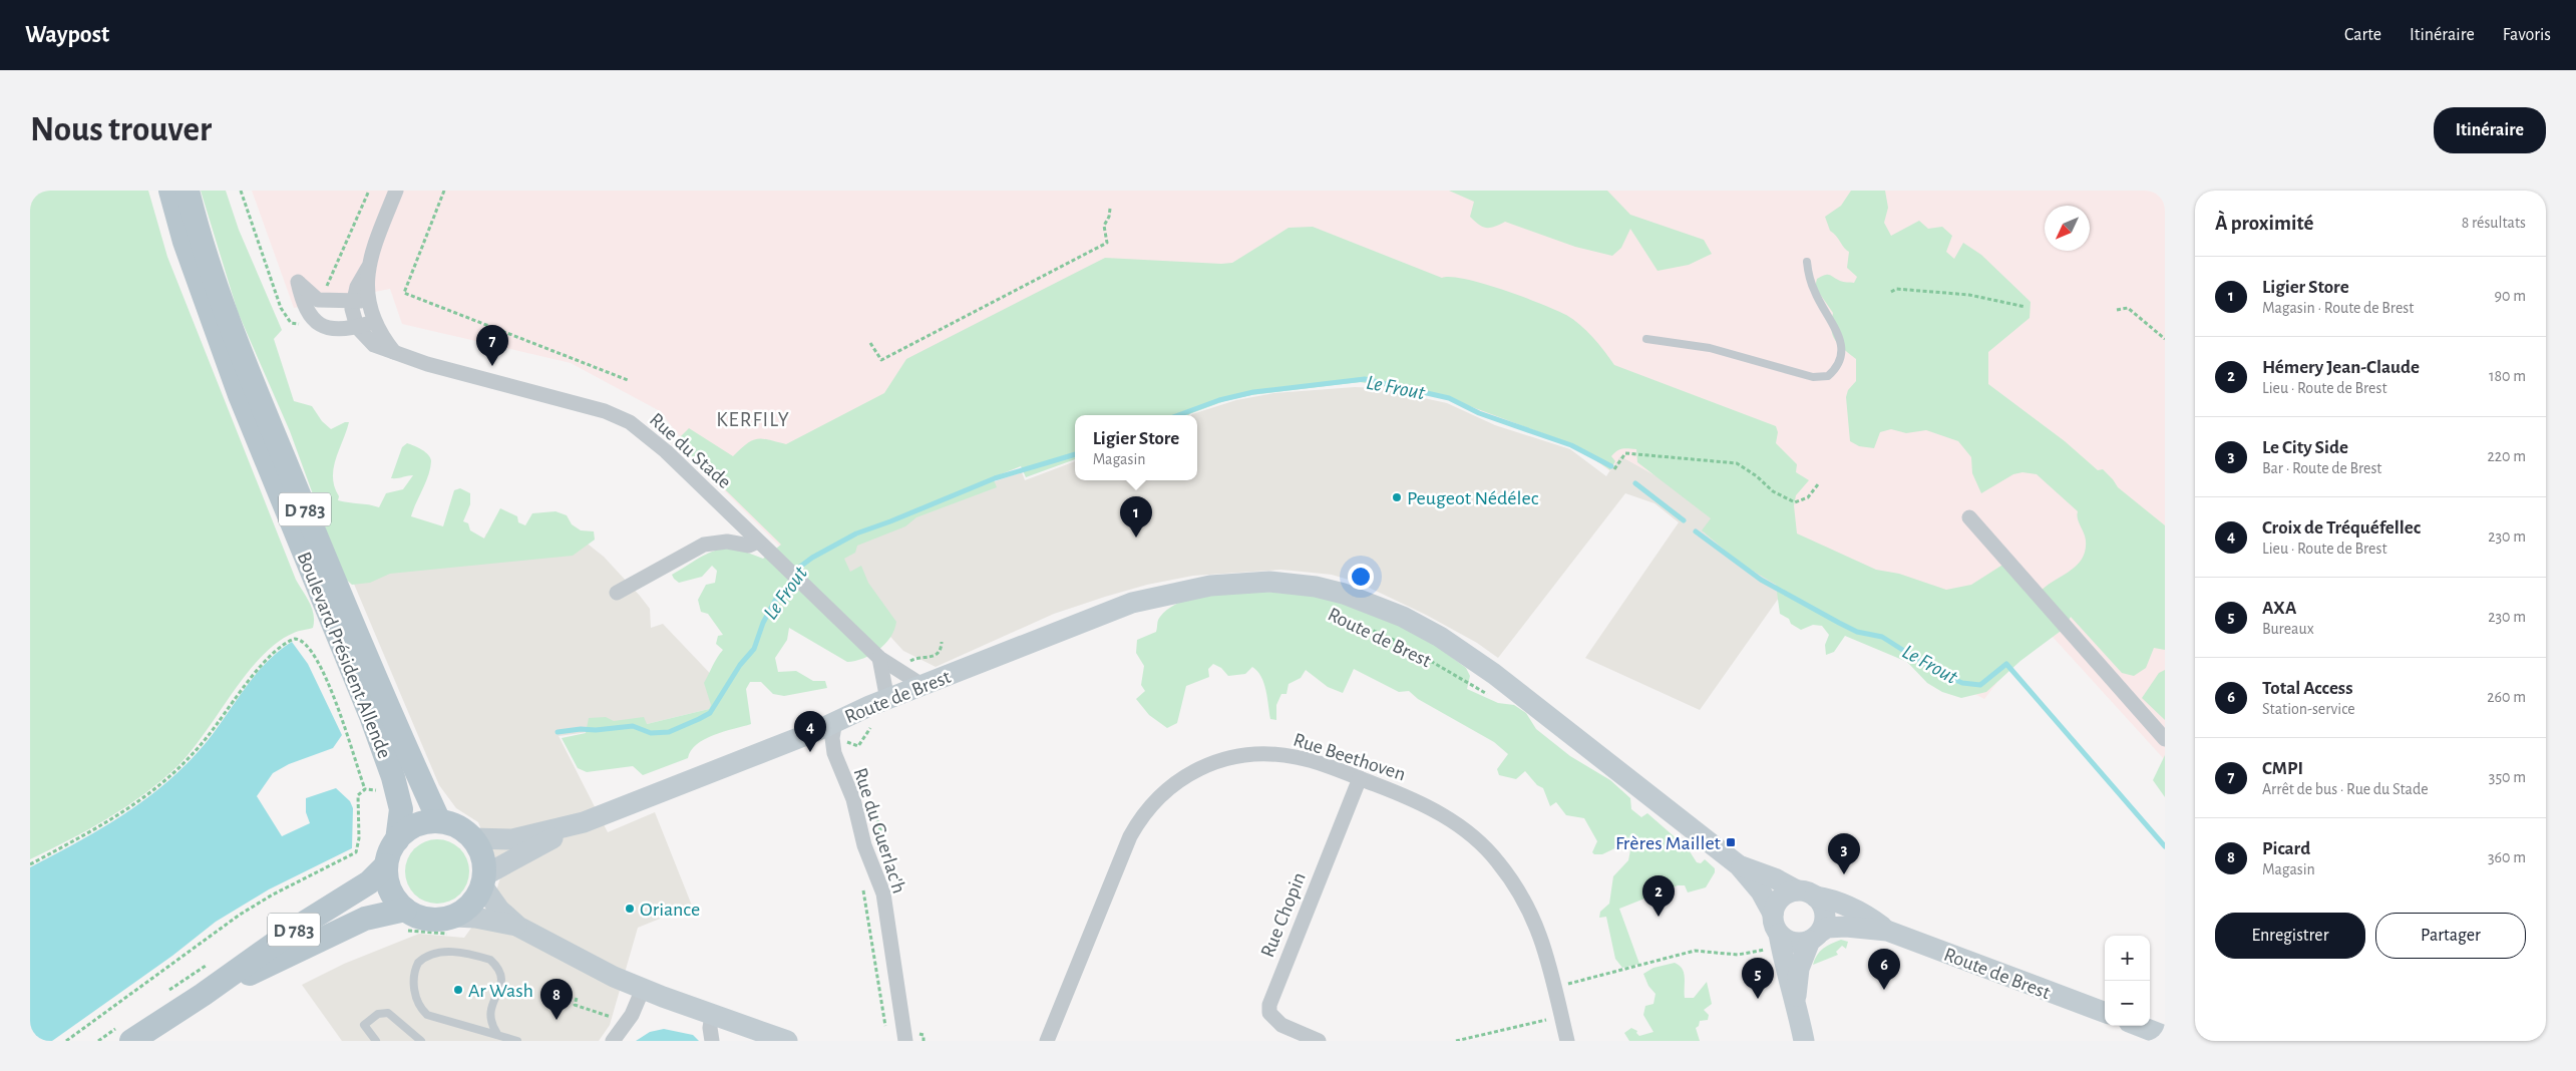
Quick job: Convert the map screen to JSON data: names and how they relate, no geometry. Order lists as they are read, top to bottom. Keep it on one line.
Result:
{"streets":{"main road":["D 783","Route de Brest","Boulevard Président Allende"],"street":["Rue du Stade","Rue Beethoven","Rue du Guerlac'h","Rue Chopin"]},"crossings":[["Rue du Stade","Route de Brest"],["D 783","Route de Brest"],["D 783","Boulevard Président Allende"],["Route de Brest","Boulevard Président Allende"],["Route de Brest","Rue du Guerlac'h"],["Rue Beethoven","Rue Chopin"]],"districts":["KERFILY"],"water":["Le Frout"],"places":{"other":["Peugeot Nédélec","Oriance","Ar Wash"],"transit":["Frères Maillet"]},"north":"bottom left","page":{"header":"Waypost","nav":["Carte","Itinéraire","Favoris"],"buttons":["Itinéraire",["Enregistrer","Partager"]],"title":"Nous trouver","heading":["À proximité","8 résultats"],"list":[{"mark":"1","name":"Ligier Store","note":"Magasin · Route de Brest","value":"90 m"},{"mark":"2","name":"Hémery Jean-Claude","note":"Lieu · Route de Brest","value":"180 m"},{"mark":"3","name":"Le City Side","note":"Bar · Route de Brest","value":"220 m"},{"mark":"4","name":"Croix de Tréquéfellec","note":"Lieu · Route de Brest","value":"230 m"},{"mark":"5","name":"AXA","note":"Bureaux","value":"230 m"},{"mark":"6","name":"Total Access","note":"Station-service","value":"260 m"},{"mark":"7","name":"CMPI","note":"Arrêt de bus · Rue du Stade","value":"350 m"},{"mark":"8","name":"Picard","note":"Magasin","value":"360 m"}],"pins":["7","1","4","3","2","6","5","8"],"popup":["Ligier Store","Magasin"],"map_buttons":["+","−"]}}
